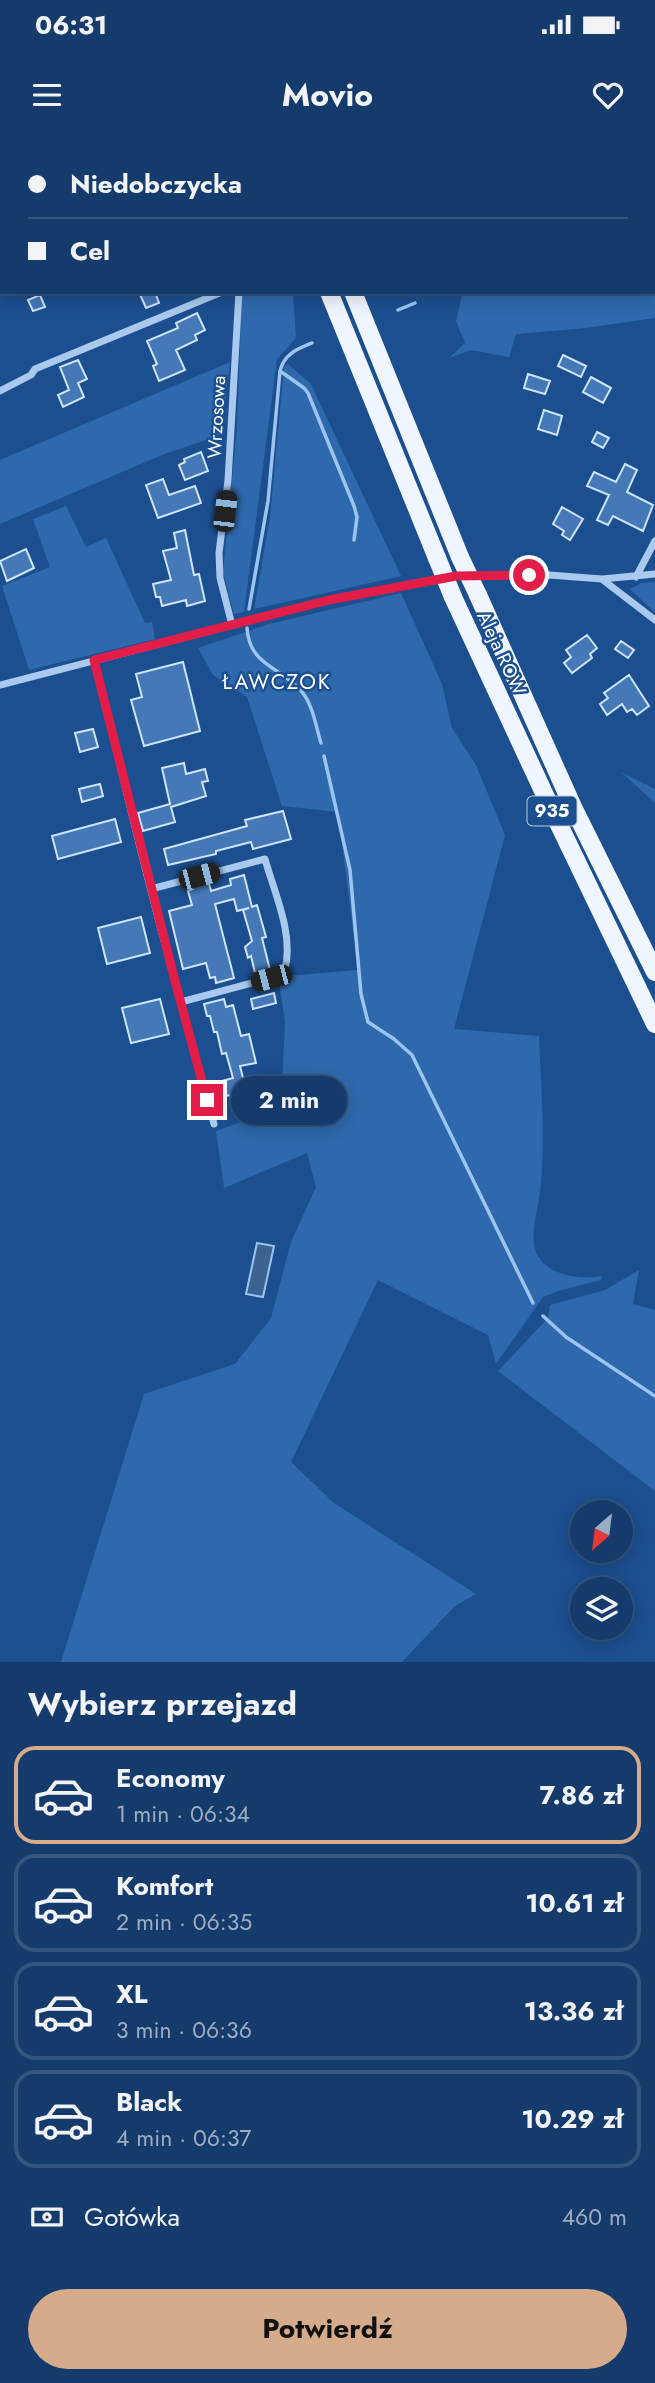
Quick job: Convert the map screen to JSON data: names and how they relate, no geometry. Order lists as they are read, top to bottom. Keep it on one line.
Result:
{"streets":{"main road":["Aleja ROW","935"],"street":["Wrzosowa"]},"districts":["ŁAWCZOK"],"north":"bottom left","page":{"status":"06:31","header":"Movio","banner":["Niedobczycka","Cel"],"bubble":"2 min","heading":"Wybierz przejazd","list":[{"name":"Economy","note":"1 min · 06:34","value":"7.86 zł"},{"name":"Komfort","note":"2 min · 06:35","value":"10.61 zł"},{"name":"XL","note":"3 min · 06:36","value":"13.36 zł"},{"name":"Black","note":"4 min · 06:37","value":"10.29 zł"}],"pay":["Gotówka","460 m"],"buttons":"Potwierdź"}}
